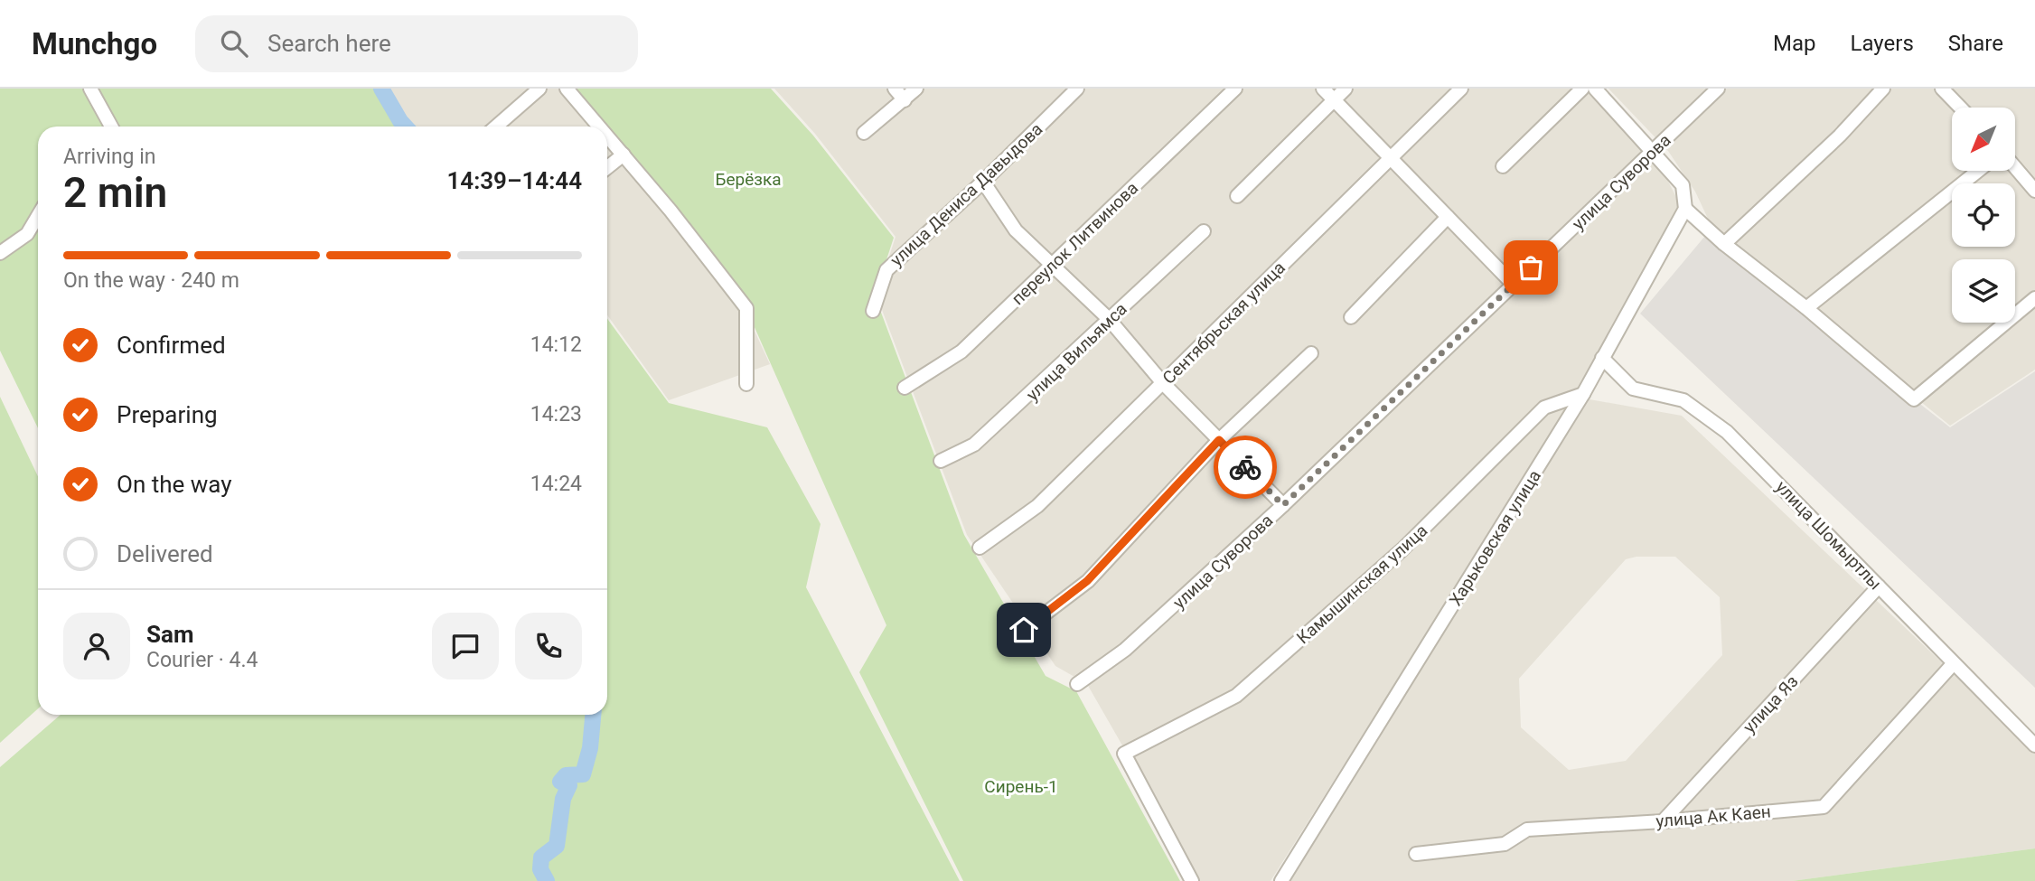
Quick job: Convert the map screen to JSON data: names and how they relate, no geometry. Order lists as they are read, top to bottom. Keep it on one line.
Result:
{"streets":{"street":["улица Суворова","улица Дениса Давыдова","переулок Литвинова","Сентябрьская улица","улица Вильямса","улица Шомыртлы","Харьковская улица","Камышинская улица","улица Яз","улица Ак Каен"]},"crossings":[["улица Шомыртлы","Харьковская улица"],["улица Шомыртлы","улица Яз"],["улица Шомыртлы","улица Ак Каен"],["Харьковская улица","Камышинская улица"],["улица Яз","улица Ак Каен"]],"parks":["Берёзка","Сирень-1"],"north":"bottom left","page":{"header":"Munchgo","search":"Search here","nav":["Map","Layers","Share"],"heading":["2 min","Arriving in","14:39–14:44"],"panel":["Sam","Courier · 4.4"],"bar":"On the way · 240 m","list":[["Confirmed","14:12"],["Preparing","14:23"],["On the way","14:24"],"Delivered"]}}
